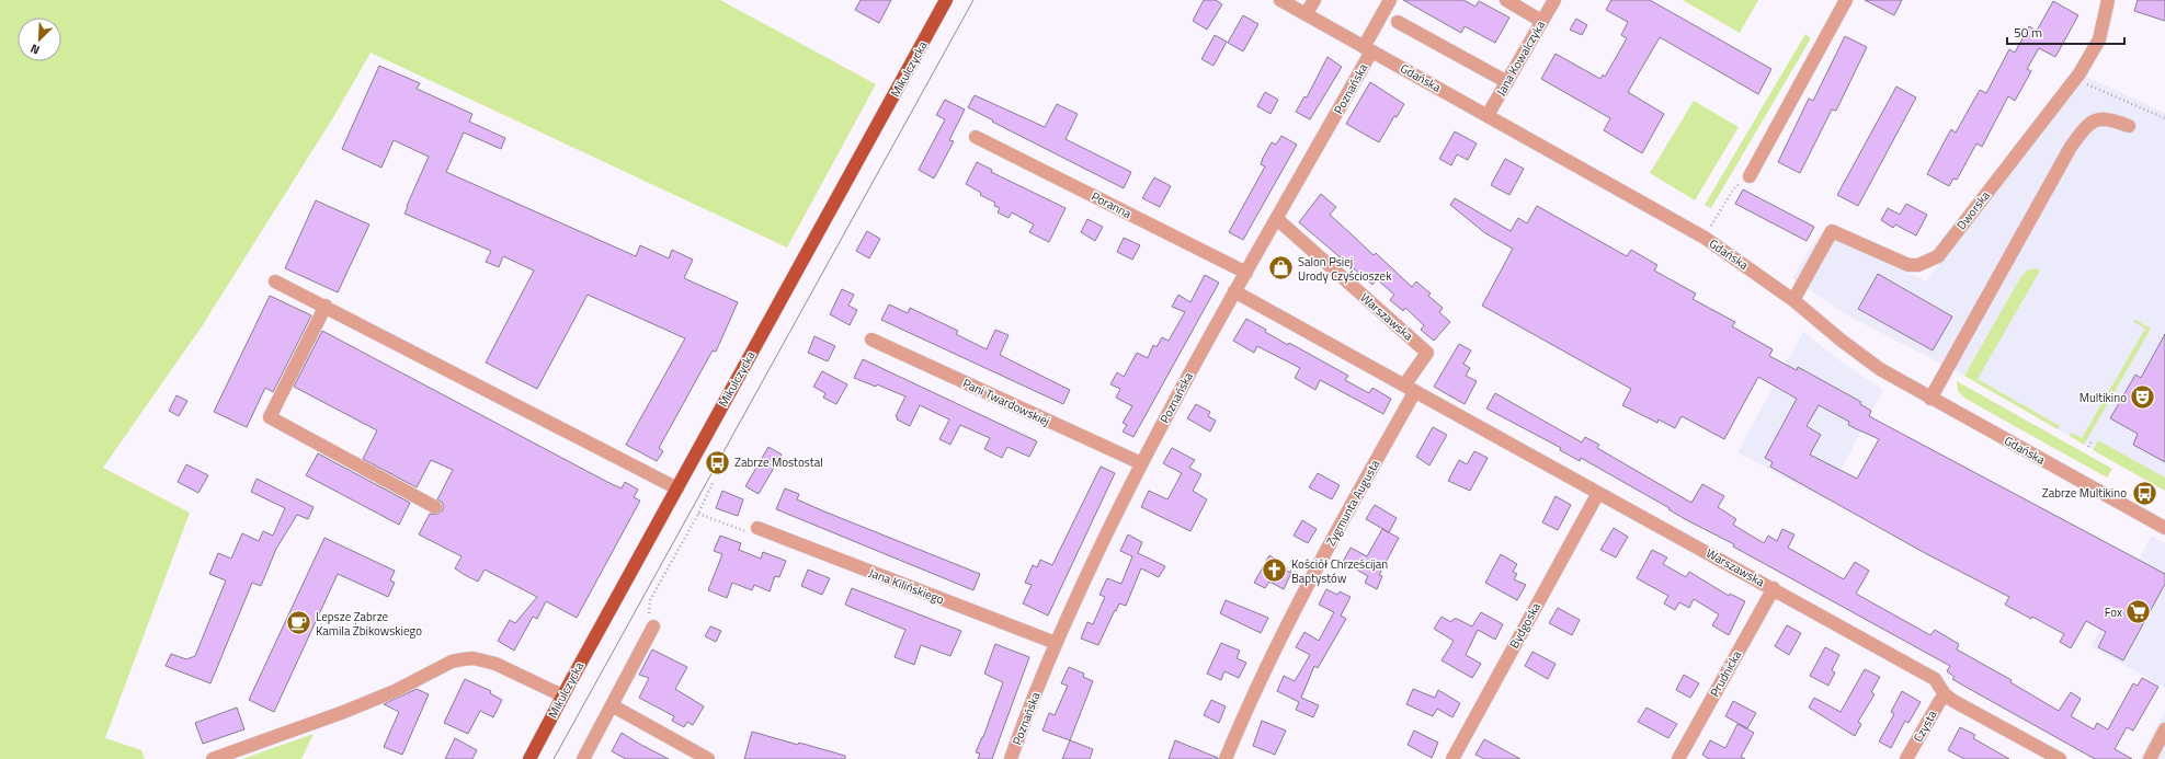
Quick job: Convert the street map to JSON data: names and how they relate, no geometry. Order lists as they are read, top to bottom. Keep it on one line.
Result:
{"streets":{"main road":["Mikulczycka"],"street":["Jana Kowalczyka","Gdańska","Poznańska","Poranna","Dworska","Warszawska","Pani Twardowskiej","Zygmunta Augusta","Jana Kilińskiego","Bydgoska","Prudnicka","Czysta"]},"crossings":[["Jana Kowalczyka","Gdańska"],["Gdańska","Poznańska"],["Gdańska","Dworska"],["Poznańska","Poranna"],["Poznańska","Warszawska"],["Poznańska","Pani Twardowskiej"],["Poznańska","Jana Kilińskiego"],["Warszawska","Zygmunta Augusta"],["Warszawska","Bydgoska"],["Warszawska","Prudnicka"],["Warszawska","Czysta"]],"places":{"shop":["Salon Psiej Urody Czyścioszek"],"theatre":["Multikino"],"bus stop":["Zabrze Mostostal","Zabrze Multikino"],"church":["Kościół Chrześcijan Baptystów"],"supermarket":["Fox"],"cafe":["Lepsze Zabrze Kamila Żbikowskiego"]},"scale_bar":"50 m","north":"bottom left"}
